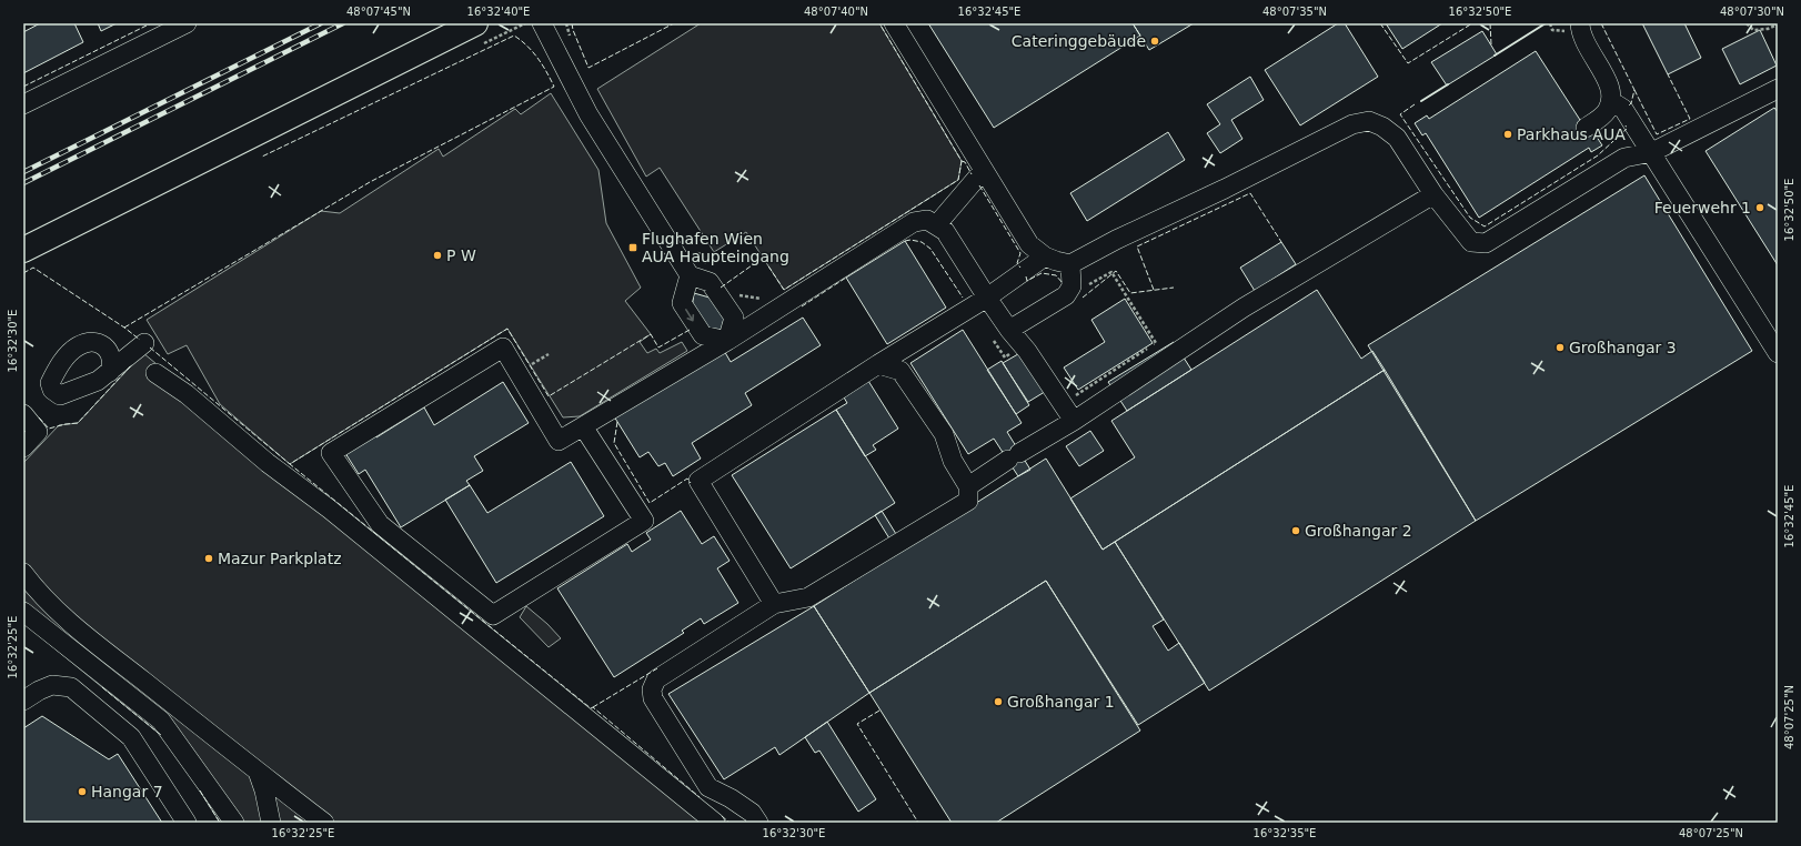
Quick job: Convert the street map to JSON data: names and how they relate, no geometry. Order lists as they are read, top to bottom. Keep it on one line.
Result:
{"places":{"other":["Cateringgebäude","Parkhaus AUA","Feuerwehr 1","P W","Großhangar 3","Großhangar 2","Mazur Parkplatz","Großhangar 1","Hangar 7"],"transit":["Flughafen Wien AUA Haupteingang"]},"coordinates":["48°07'45\"N","16°32'40\"E","48°07'40\"N","16°32'45\"E","48°07'35\"N","16°32'50\"E","48°07'30\"N","16°32'30\"E","16°32'25\"E","48°07'25\"N","16°32'35\"E"]}
